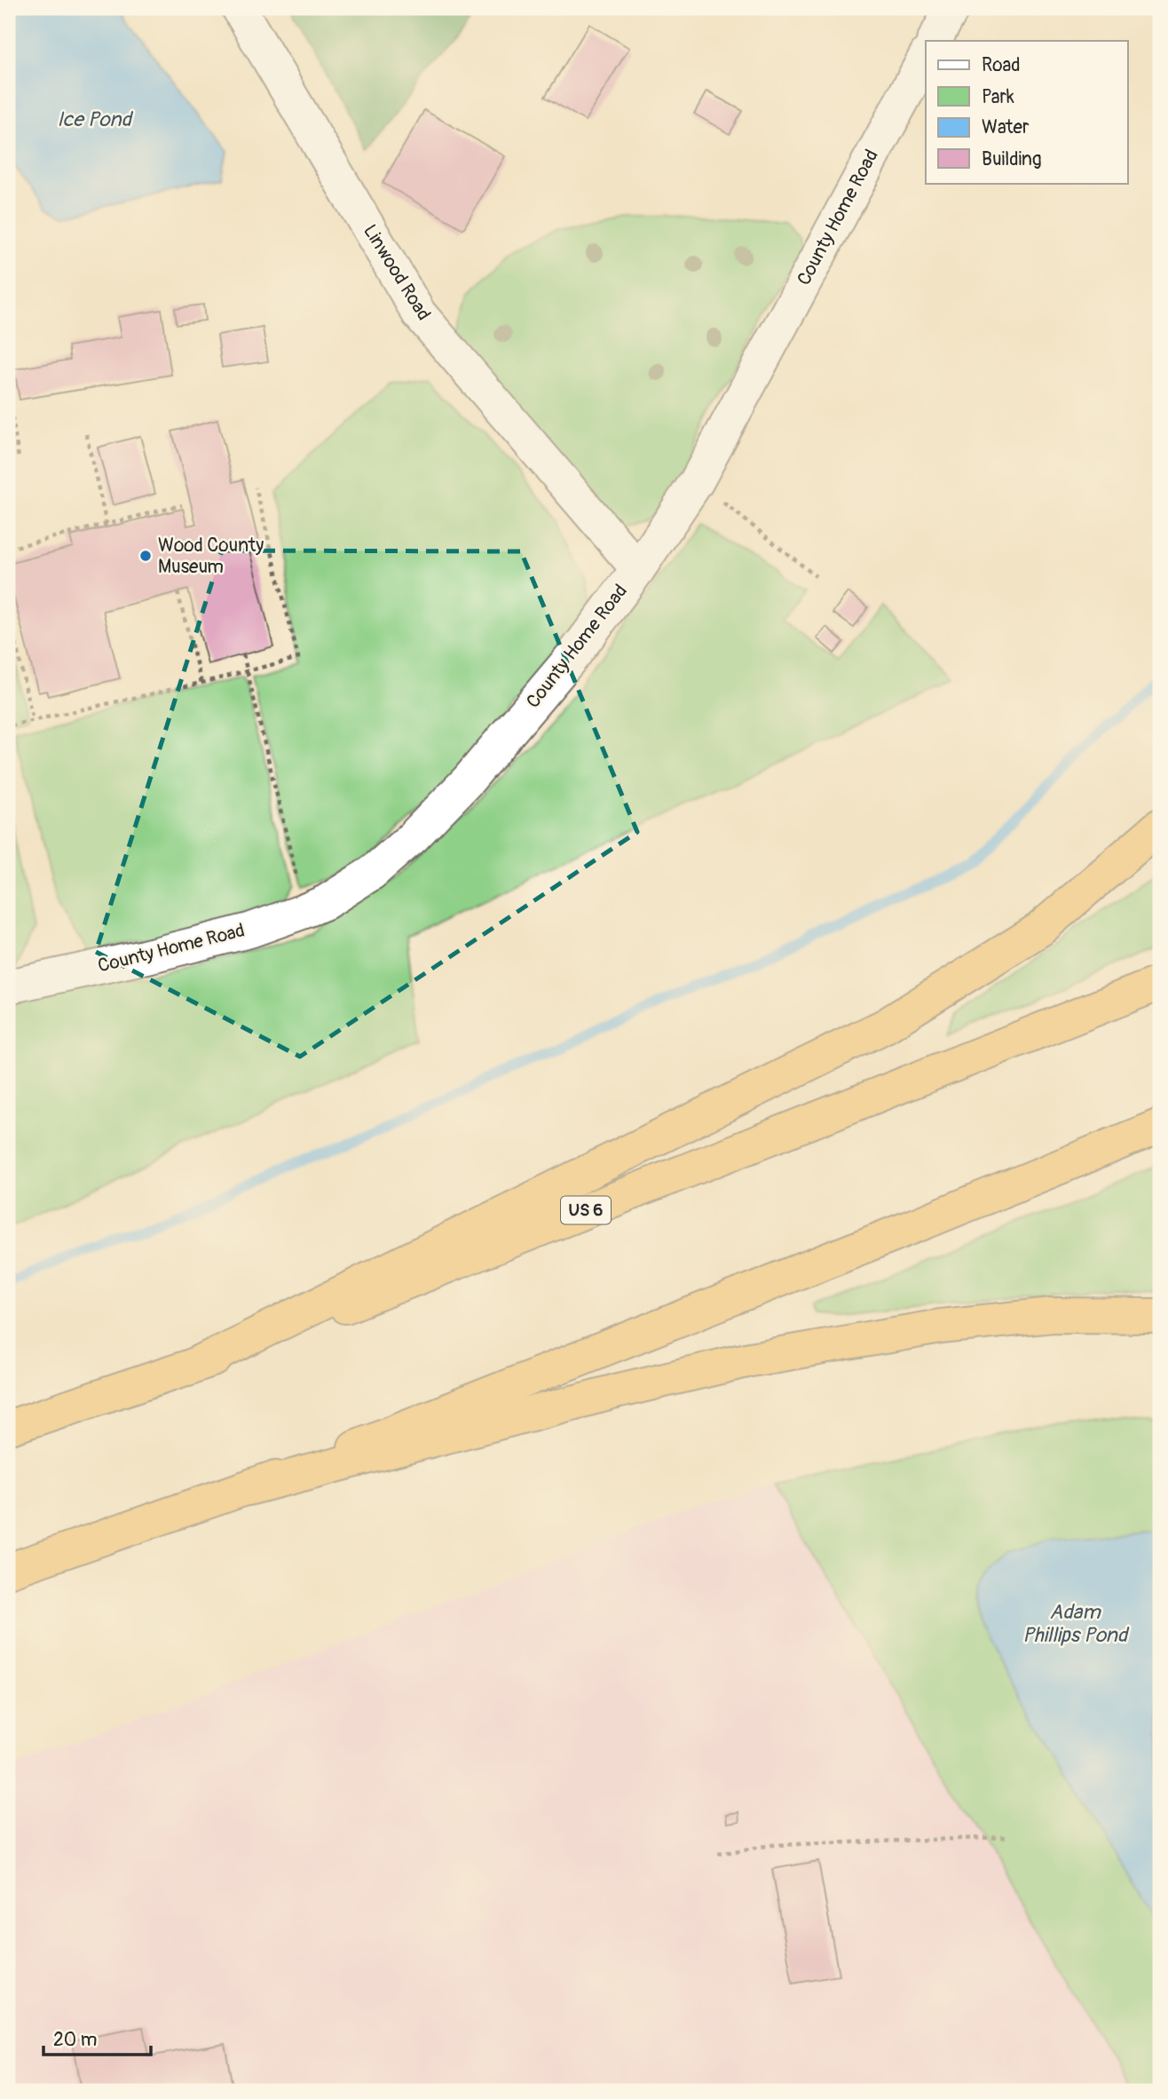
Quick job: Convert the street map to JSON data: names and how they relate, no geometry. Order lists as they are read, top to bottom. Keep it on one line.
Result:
{"streets":{"highway":["US 6"],"street":["County Home Road","Linwood Road"]},"crossings":[["County Home Road","Linwood Road"]],"water":["Ice Pond","Adam Phillips Pond"],"places":["Wood County Museum"],"legend":["Road","Park","Water","Building"],"scale_bar":"20 m"}
